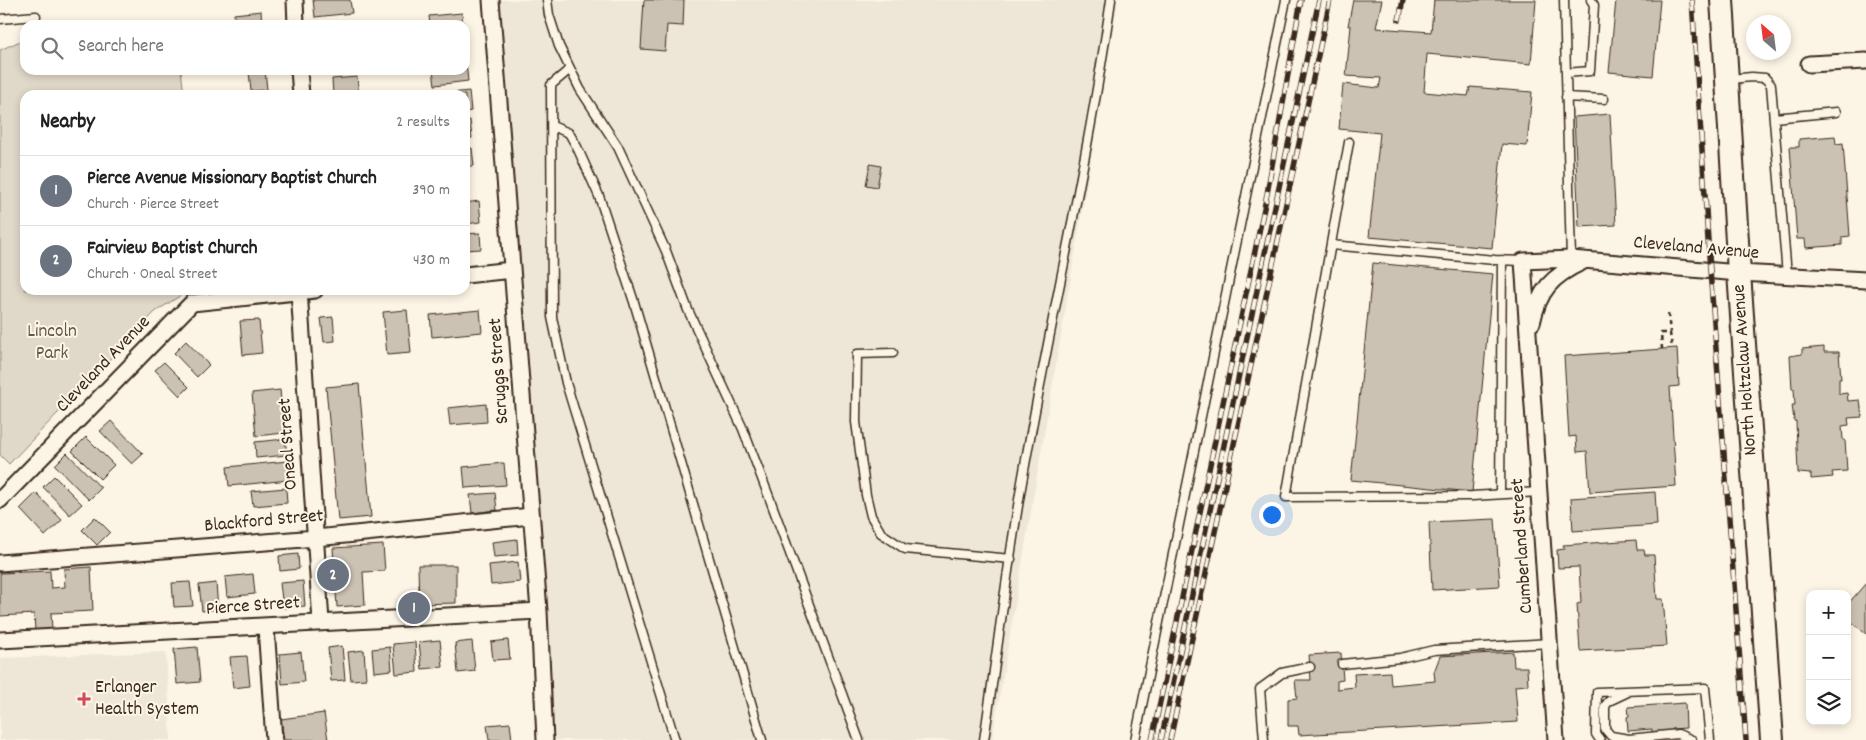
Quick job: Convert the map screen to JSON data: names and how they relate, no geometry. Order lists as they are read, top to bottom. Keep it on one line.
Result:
{"streets":{"main road":["North Holtzclaw Avenue"],"street":["Cleveland Avenue","Scruggs Street","Oneal Street","Blackford Street","Cumberland Street","Pierce Street"]},"crossings":[["Cleveland Avenue","North Holtzclaw Avenue"],["Cleveland Avenue","Cumberland Street"],["Scruggs Street","Blackford Street"],["Scruggs Street","Pierce Street"],["Oneal Street","Blackford Street"],["Oneal Street","Pierce Street"]],"parks":["Lincoln Park"],"places":{"health":["Erlanger Health System"]},"north":"top left","page":{"search":"Search here","heading":["Nearby","2 results"],"list":[{"mark":"1","name":"Pierce Avenue Missionary Baptist Church","note":"Church · Pierce Street","value":"390 m"},{"mark":"2","name":"Fairview Baptist Church","note":"Church · Oneal Street","value":"430 m"}],"pins":["2","1"],"map_buttons":["+","−"]}}
